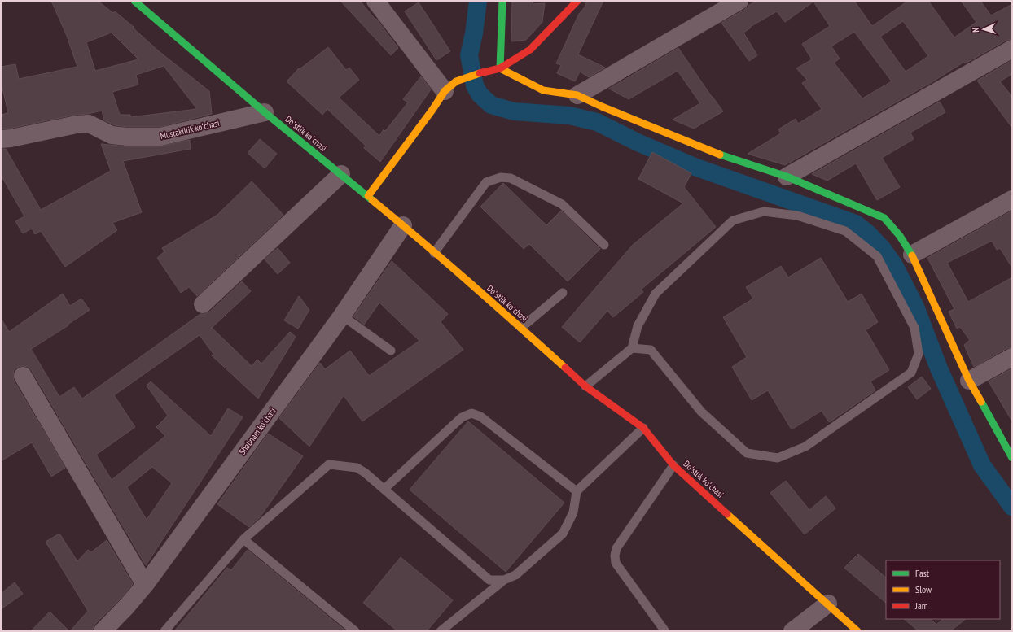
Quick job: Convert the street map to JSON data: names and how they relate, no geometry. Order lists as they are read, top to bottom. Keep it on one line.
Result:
{"streets":{"street":["Mustakillik koʻchasi","Doʻstlik koʻchasi","Shabnam koʻchasi"]},"crossings":[["Mustakillik koʻchasi","Doʻstlik koʻchasi"],["Doʻstlik koʻchasi","Shabnam koʻchasi"]],"legend":["Fast","Slow","Jam"],"north":"left"}
